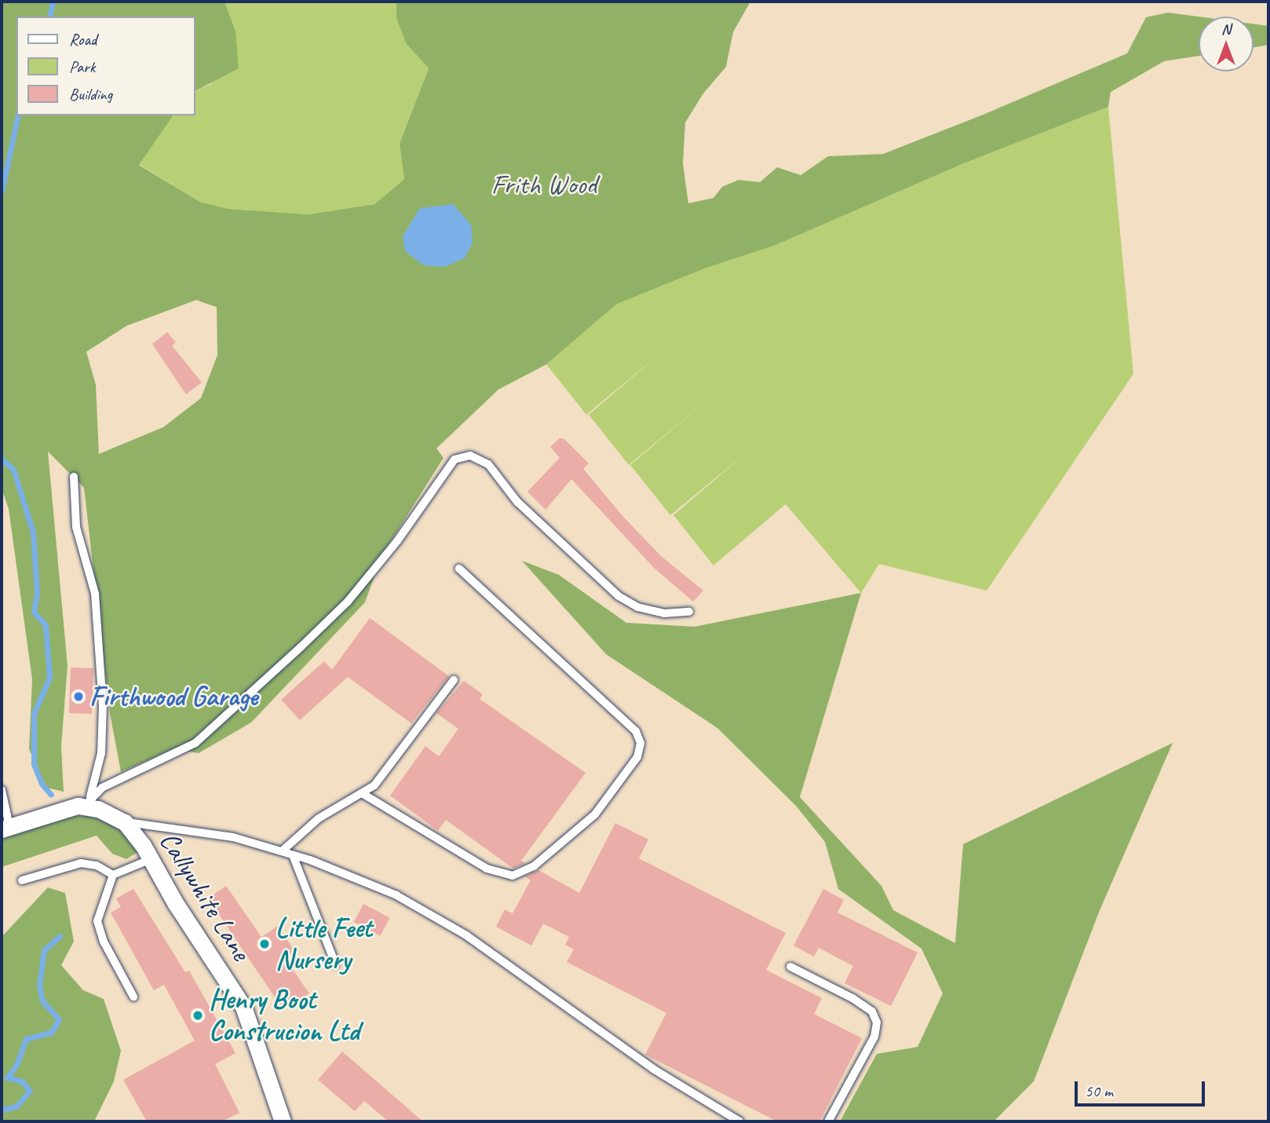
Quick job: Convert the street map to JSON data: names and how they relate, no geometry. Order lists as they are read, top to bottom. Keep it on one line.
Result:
{"streets":{"street":["Callywhite Lane"]},"parks":["Frith Wood"],"places":["Firthwood Garage","Little Feet Nursery","Henry Boot Construcion Ltd"],"legend":["Road","Park","Building"],"scale_bar":"50 m","north":"top"}
